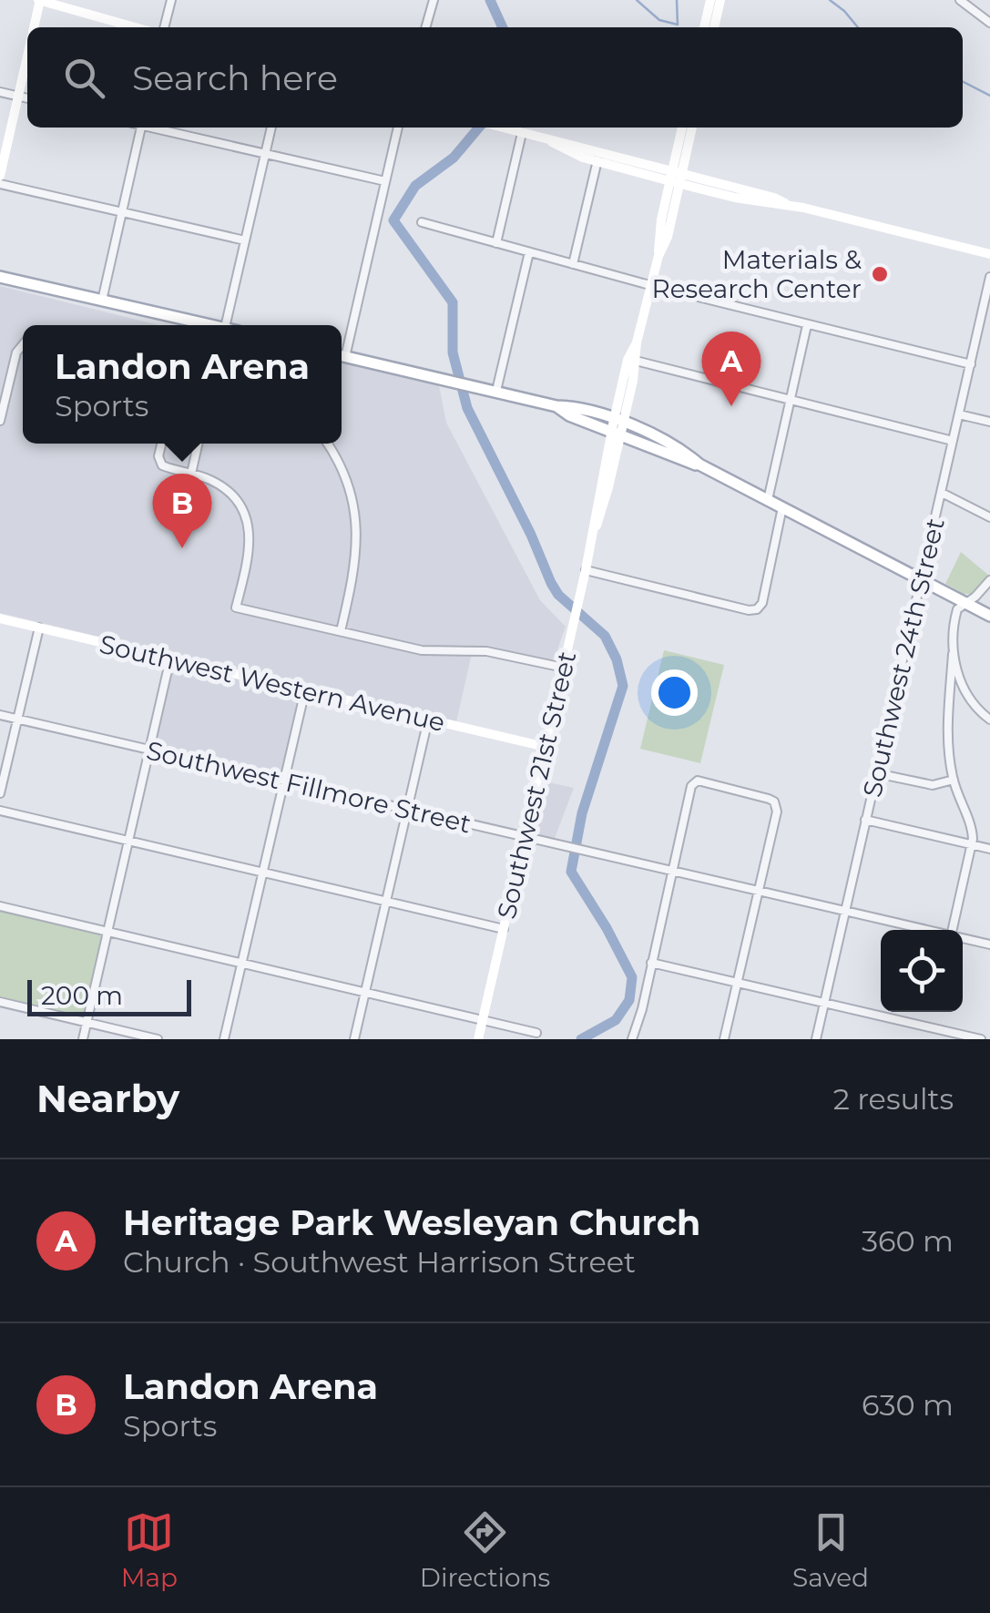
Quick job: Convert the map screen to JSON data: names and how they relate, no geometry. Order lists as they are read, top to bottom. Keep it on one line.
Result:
{"streets":{"main road":["Southwest Western Avenue","Southwest 21st Street"],"street":["Southwest 24th Street","Southwest Fillmore Street"]},"crossings":[["Southwest 24th Street","Southwest Fillmore Street"],["Southwest Western Avenue","Southwest 21st Street"],["Southwest 21st Street","Southwest Fillmore Street"]],"places":["Materials & Research Center"],"scale_bar":"200 m","page":{"search":"Search here","popup":["Landon Arena","Sports"],"pins":["A","B"],"scale":"200 m","heading":["Nearby","2 results"],"list":[{"mark":"A","name":"Heritage Park Wesleyan Church","note":"Church · Southwest Harrison Street","value":"360 m"},{"mark":"B","name":"Landon Arena","note":"Sports","value":"630 m"}],"nav":["Map","Directions","Saved"]}}
